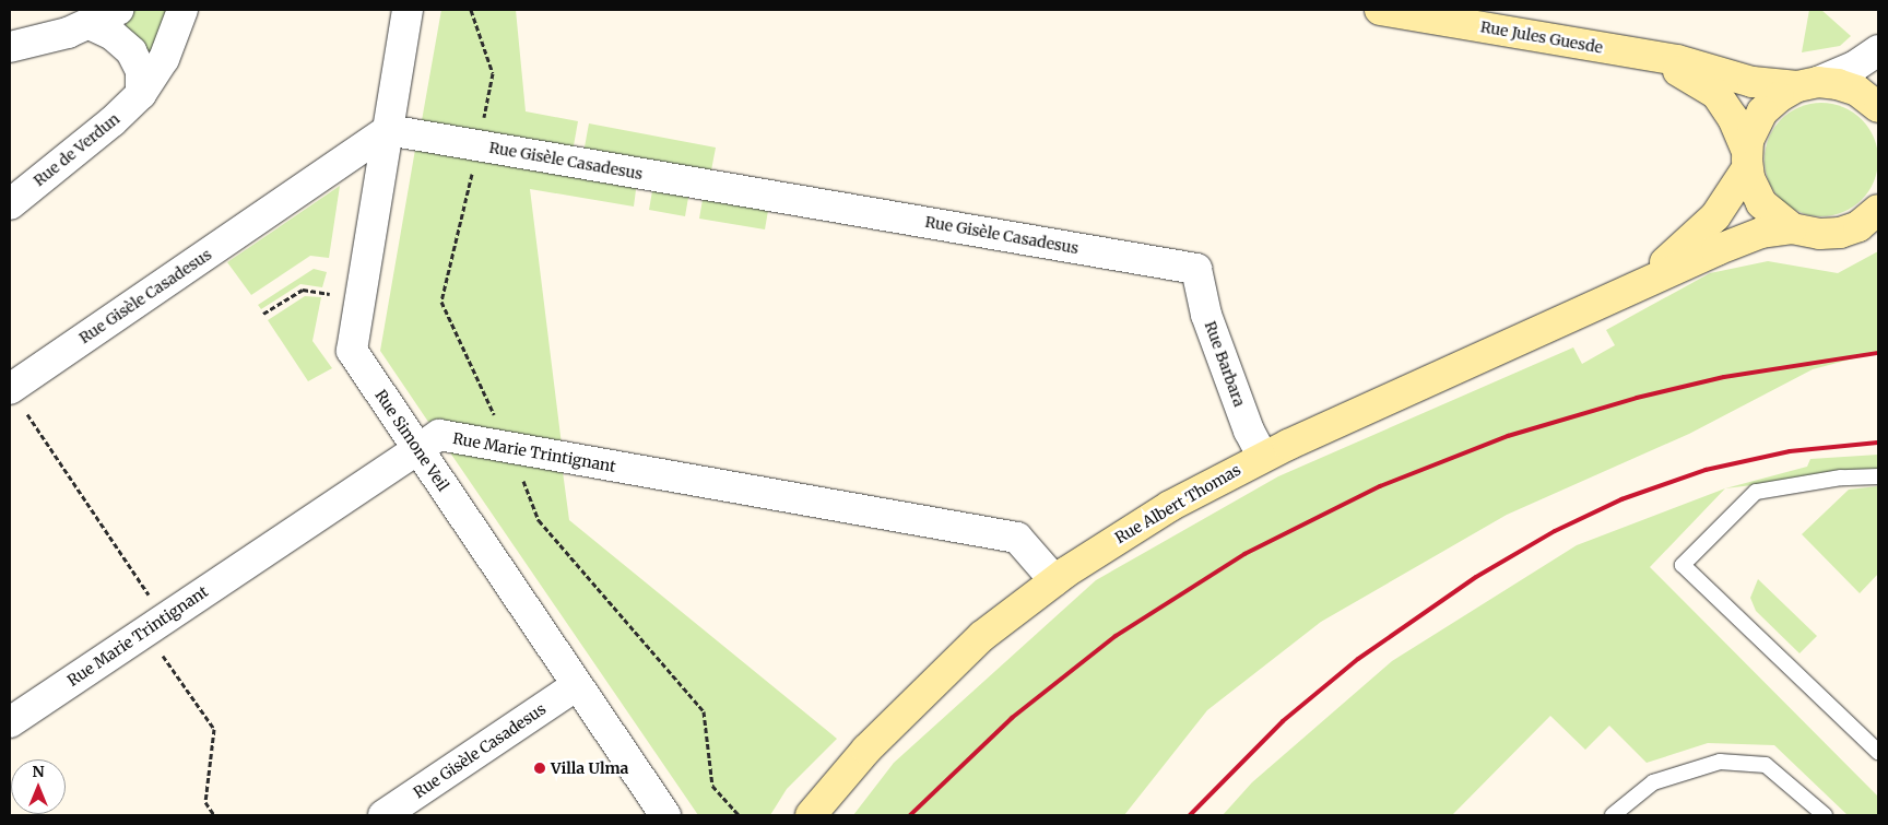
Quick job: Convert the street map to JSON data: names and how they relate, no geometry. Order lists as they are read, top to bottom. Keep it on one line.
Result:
{"streets":{"street":["Rue Jules Guesde","Rue de Verdun","Rue Gisèle Casadesus","Rue Barbara","Rue Simone Veil","Rue Marie Trintignant","Rue Albert Thomas"]},"crossings":[["Rue Jules Guesde","Rue Albert Thomas"],["Rue Gisèle Casadesus","Rue Barbara"],["Rue Gisèle Casadesus","Rue Simone Veil"],["Rue Barbara","Rue Albert Thomas"],["Rue Simone Veil","Rue Marie Trintignant"],["Rue Marie Trintignant","Rue Albert Thomas"]],"places":["Villa Ulma"],"north":"top"}
